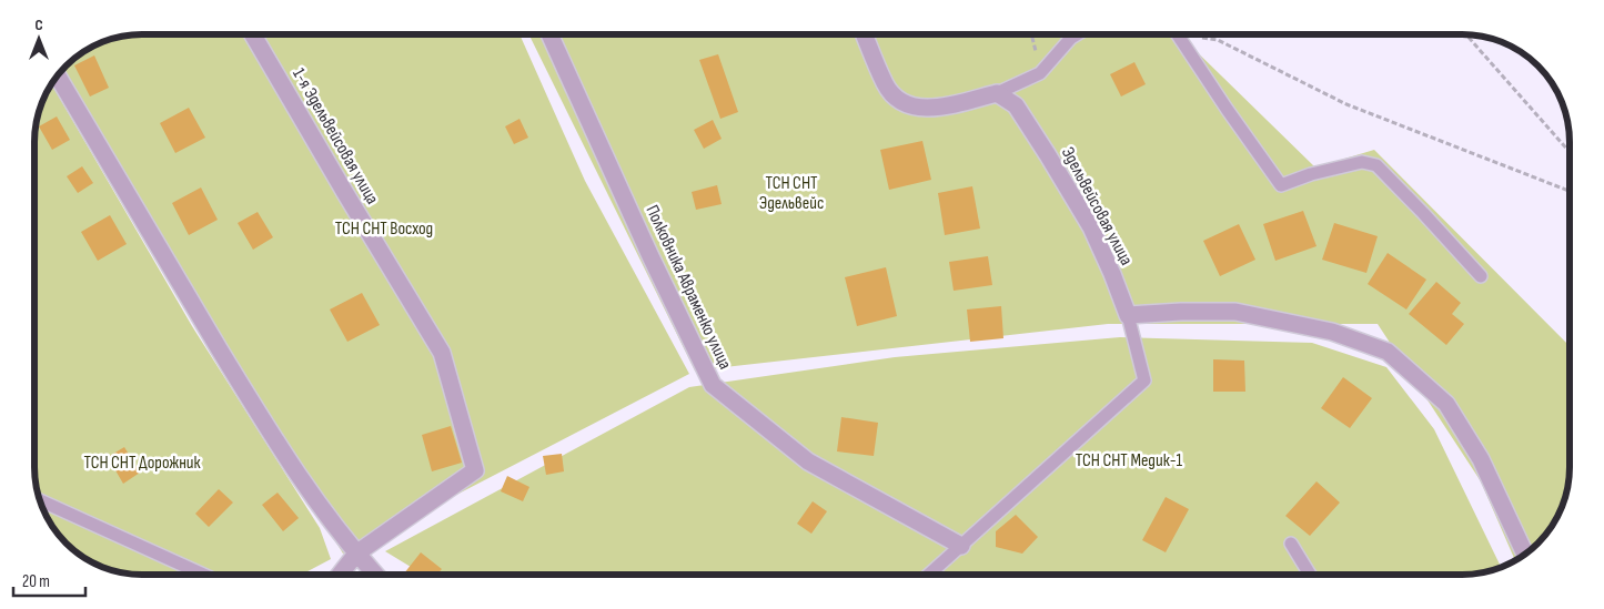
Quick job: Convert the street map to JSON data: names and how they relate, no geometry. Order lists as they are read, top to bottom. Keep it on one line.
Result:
{"streets":{"street":["1-я Эдельвейсовая улица","Эдельвейсовая улица","Полковника Авраменко улица"]},"parks":["ТСН СНТ Эдельвейс","ТСН СНТ Восход","ТСН СНТ Медик-1","ТСН СНТ Дорожник"],"scale_bar":"20 m","north":"top"}
